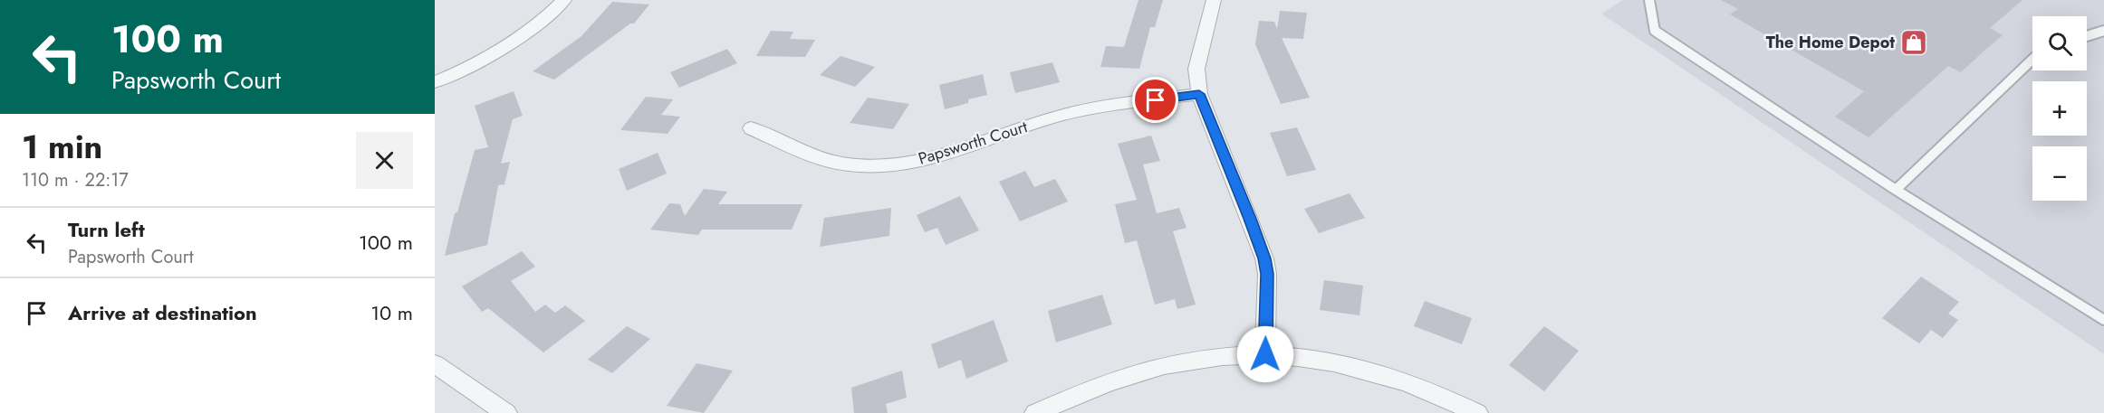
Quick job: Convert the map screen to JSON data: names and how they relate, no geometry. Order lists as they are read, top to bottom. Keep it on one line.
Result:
{"streets":{"street":["Papsworth Court"]},"places":{"shop":["The Home Depot"]},"page":{"turn":["100 m","Papsworth Court"],"map_buttons":["+","−"],"heading":["1 min","110 m · 22:17"],"list":[{"name":"Turn left","note":"Papsworth Court","value":"100 m"},{"name":"Arrive at destination","value":"10 m"}]}}
